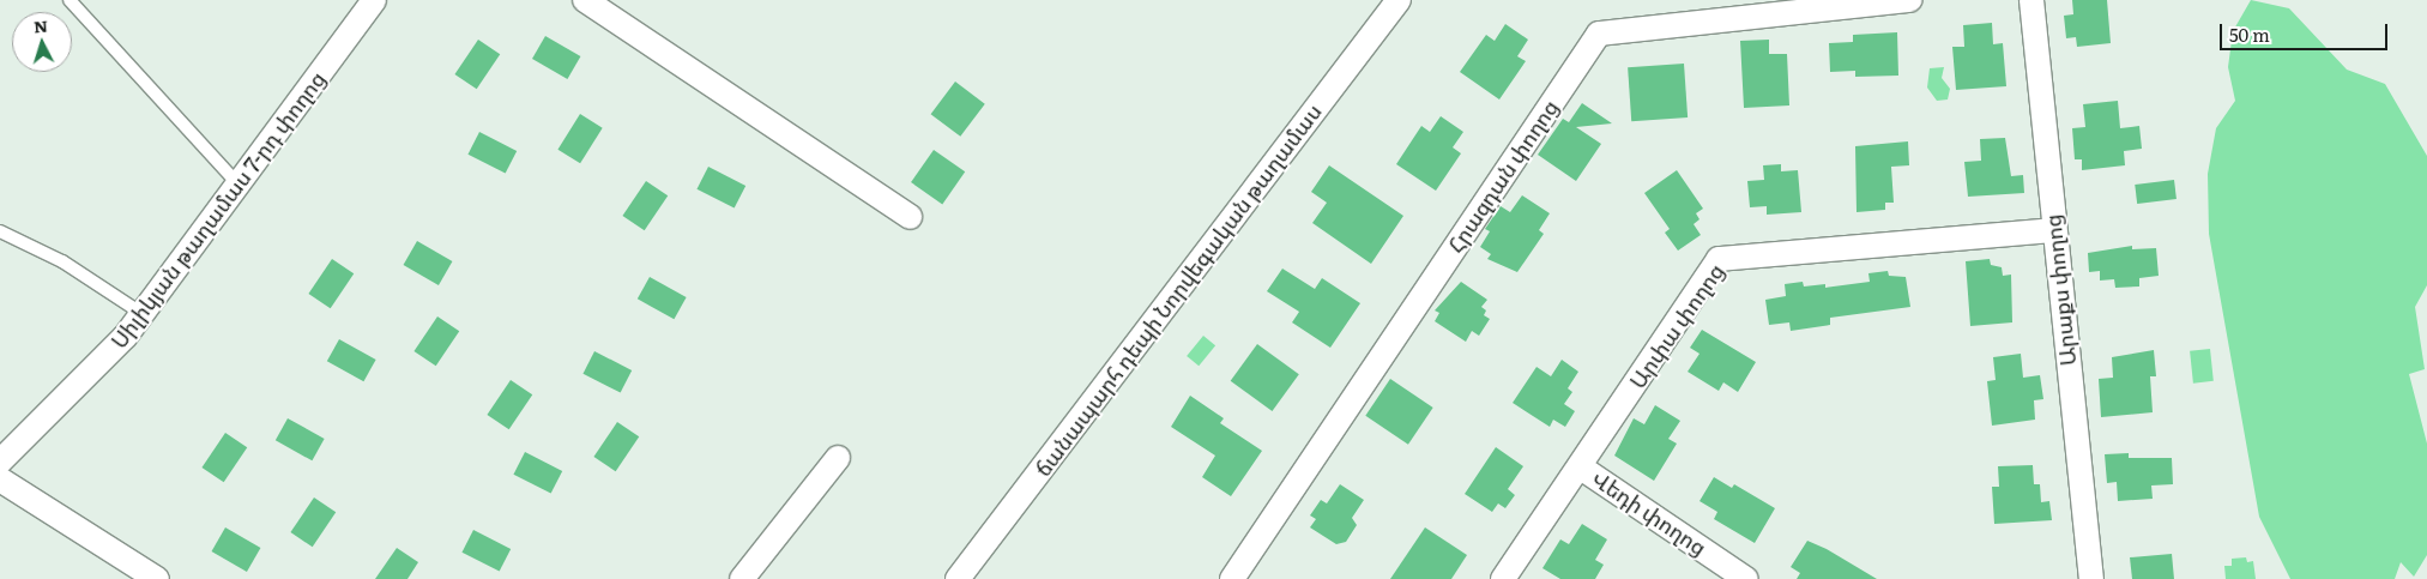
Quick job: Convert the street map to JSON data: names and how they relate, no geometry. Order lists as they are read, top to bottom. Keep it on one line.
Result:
{"streets":{"street":["Հրազդան փողոց","Սիլիկյան թաղամաս 7-րդ փողոց","ճանապարհ դեպի Նորվեգական թաղամաս","Արաքս փողոց","Արփա փողոց","Վեդի փողոց"]},"crossings":[["Արաքս փողոց","Արփա փողոց"],["Արփա փողոց","Վեդի փողոց"]],"scale_bar":"50 m","north":"top"}
